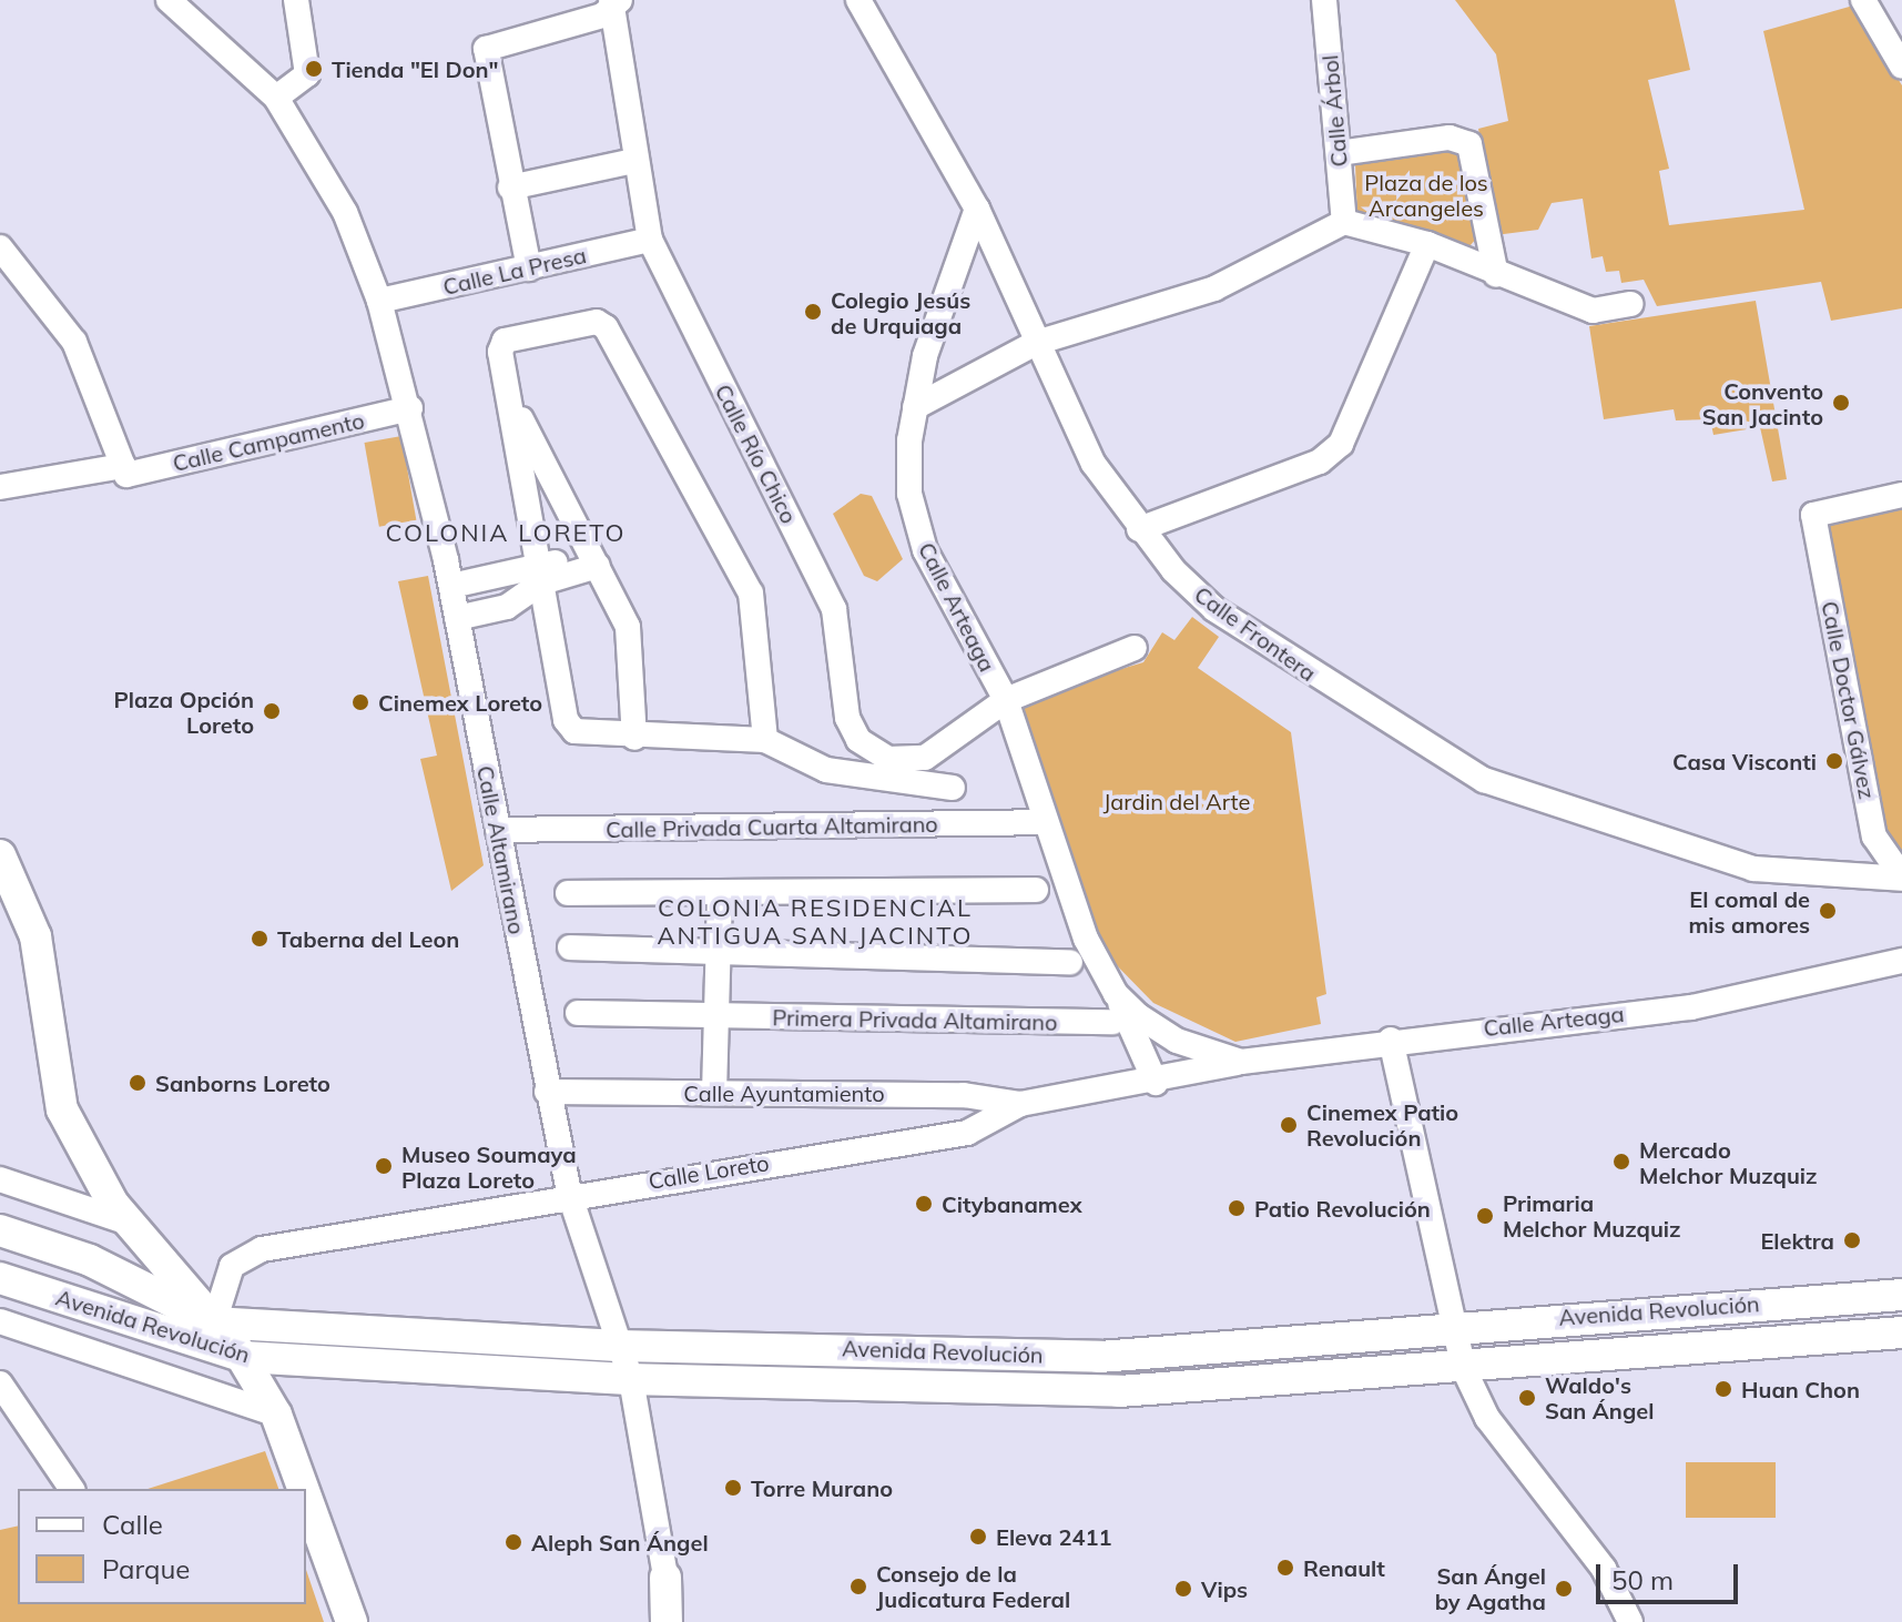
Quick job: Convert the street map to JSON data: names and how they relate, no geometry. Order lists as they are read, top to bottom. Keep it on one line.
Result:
{"streets":{"main road":["Avenida Revolución"],"street":["Calle Árbol","Calle La Presa","Calle Campamento","Calle Río Chico","Calle Arteaga","Calle Frontera","Calle Doctor Gálvez","Calle Privada Cuarta Altamirano","Calle Altamirano","Primera Privada Altamirano","Calle Ayuntamiento","Calle Loreto"]},"crossings":[["Calle La Presa","Calle Río Chico"],["Calle La Presa","Calle Altamirano"],["Calle Campamento","Calle Altamirano"],["Calle Río Chico","Calle Arteaga"],["Calle Arteaga","Calle Frontera"],["Calle Arteaga","Calle Privada Cuarta Altamirano"],["Calle Arteaga","Calle Loreto"],["Calle Frontera","Calle Doctor Gálvez"],["Calle Privada Cuarta Altamirano","Calle Altamirano"],["Calle Altamirano","Calle Ayuntamiento"],["Calle Altamirano","Calle Loreto"],["Calle Altamirano","Avenida Revolución"],["Calle Ayuntamiento","Calle Loreto"],["Calle Loreto","Avenida Revolución"]],"districts":["COLONIA LORETO","COLONIA RESIDENCIAL ANTIGUA SAN JACINTO"],"parks":["Plaza de los Arcangeles","Jardin del Arte"],"places":["Tienda \"El Don\"","Colegio Jesús de Urquiaga","Convento San Jacinto","Cinemex Loreto","Plaza Opción Loreto","Casa Visconti","El comal de mis amores","Taberna del Leon","Sanborns Loreto","Cinemex Patio Revolución","Mercado Melchor Muzquiz","Museo Soumaya Plaza Loreto","Citybanamex","Patio Revolución","Primaria Melchor Muzquiz","Elektra","Huan Chon","Waldo's San Ángel","Torre Murano","Eleva 2411","Aleph San Ángel","Renault","Consejo de la Judicatura Federal","Vips","San Ángel by Agatha"],"legend":["Calle","Parque"],"scale_bar":"50 m"}
